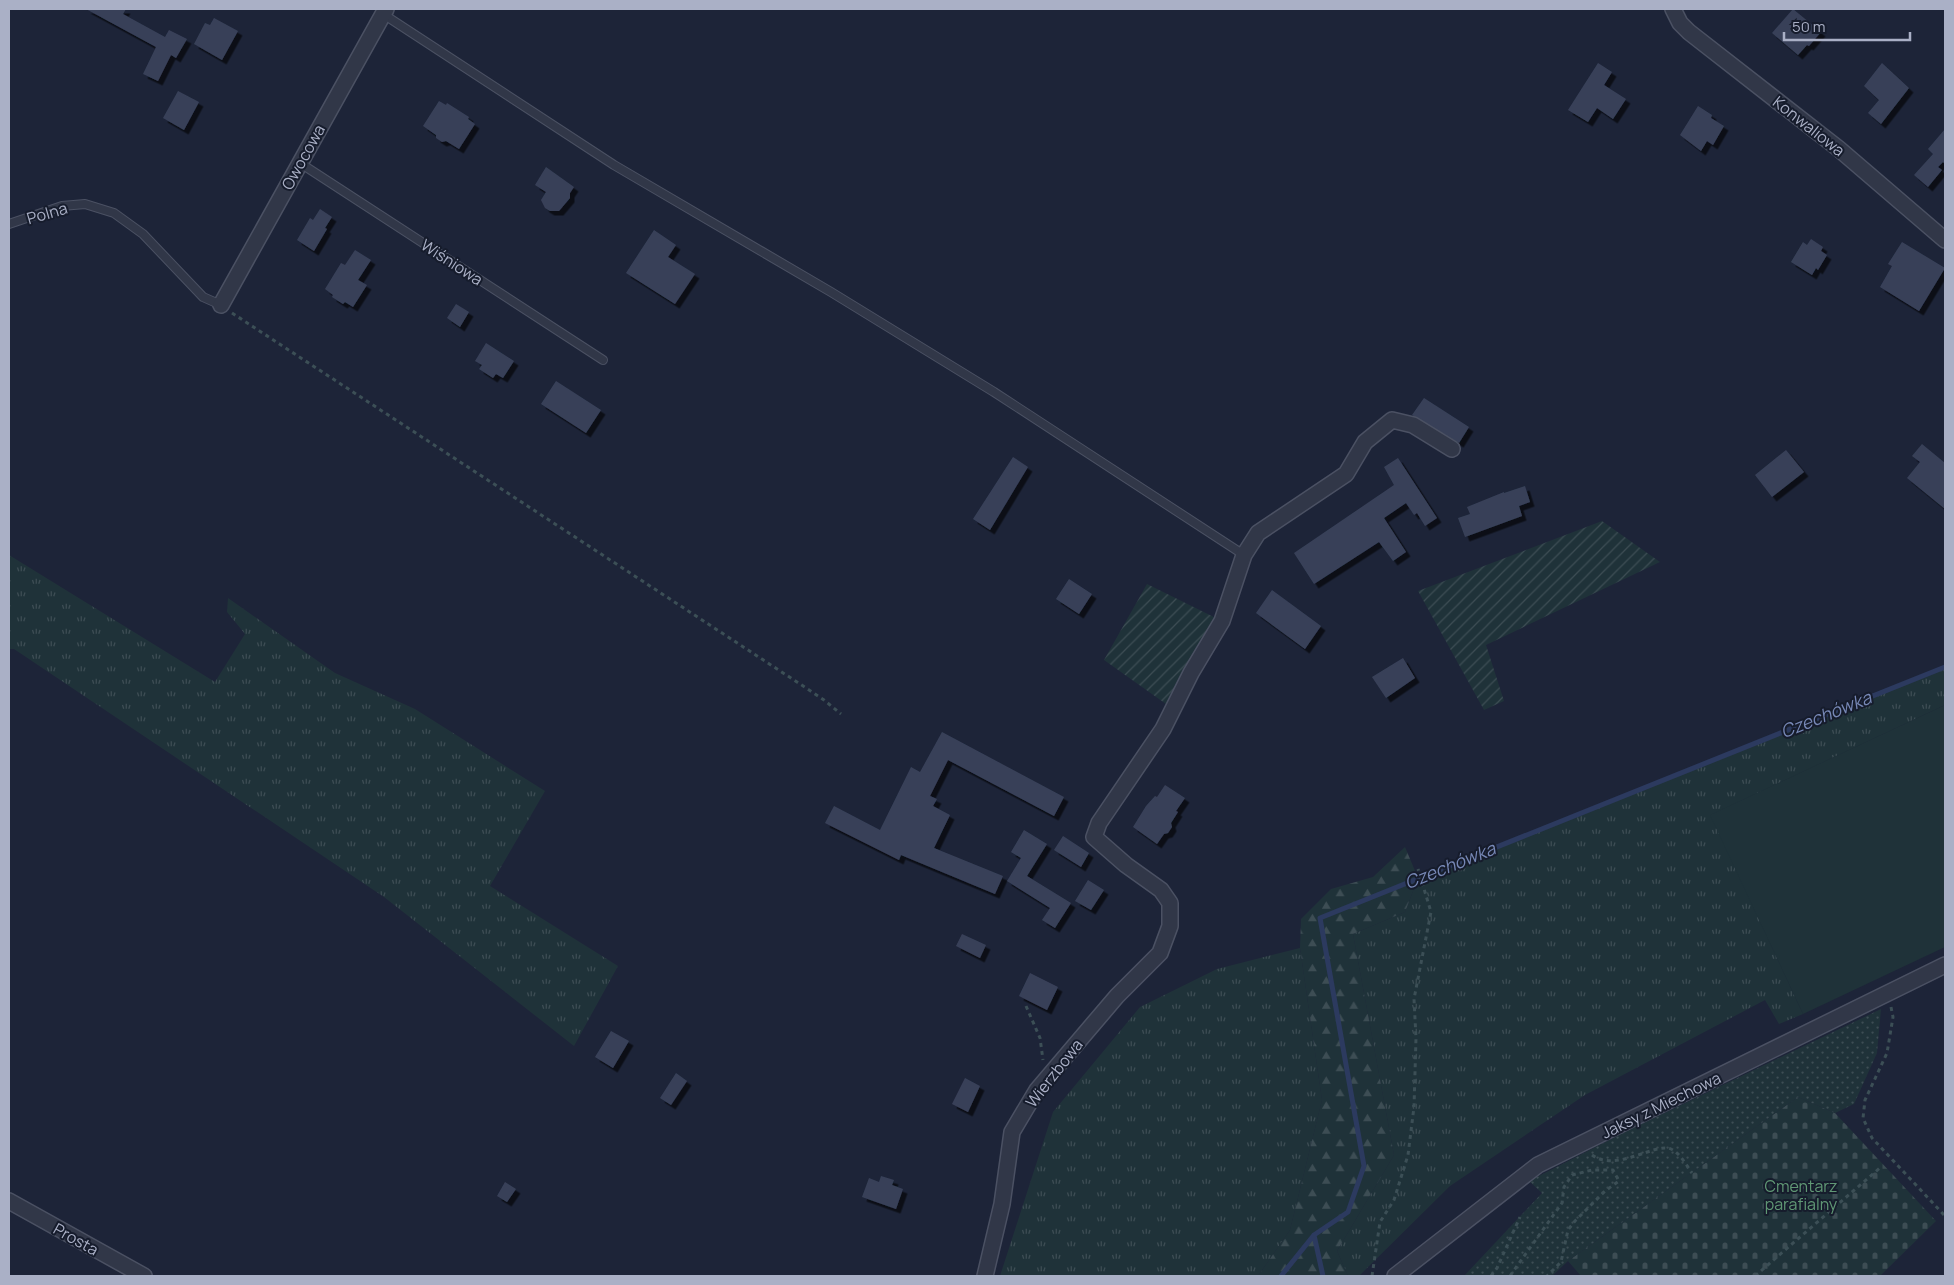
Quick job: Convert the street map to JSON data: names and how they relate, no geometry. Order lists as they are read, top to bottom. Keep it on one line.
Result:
{"streets":{"street":["Konwaliowa","Owocowa","Wierzbowa","Jaksy z Miechowa","Prosta"],"lane":["Polna","Wiśniowa"]},"crossings":[["Owocowa","Polna"],["Owocowa","Wiśniowa"]],"water":["Czechówka"],"parks":["Cmentarz parafialny"],"scale_bar":"50 m"}
